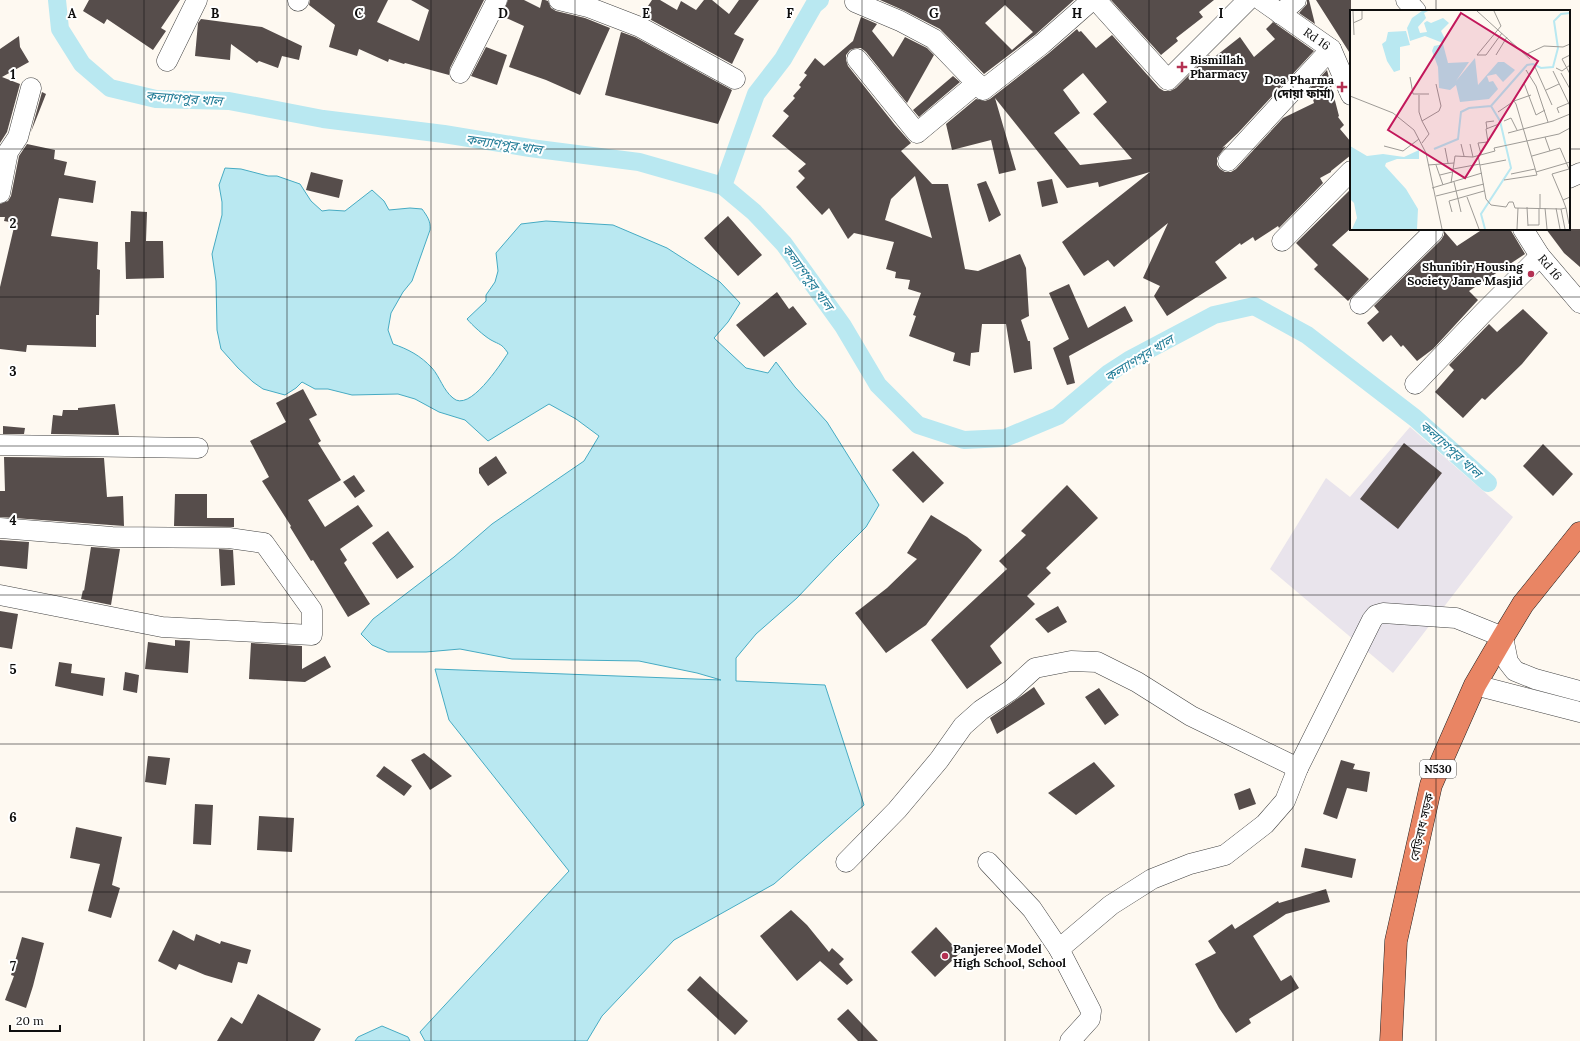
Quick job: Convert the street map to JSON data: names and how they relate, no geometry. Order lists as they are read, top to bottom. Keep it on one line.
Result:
{"streets":{"highway":["N530","বেড়িবাধ সড়ক"],"street":["Rd 16"]},"water":["কল্যাণপুর খাল"],"places":{"health":["Bismillah Pharmacy","Doa Pharma (দোয়া ফার্মা)"],"other":["Shunibir Housing Society Jame Masjid","Panjeree Model High School, School"]},"scale_bar":"20 m","grid":{"columns":["A","B","C","D","E","F","G","H","I"],"rows":["1","2","3","4","5","6","7"]}}
